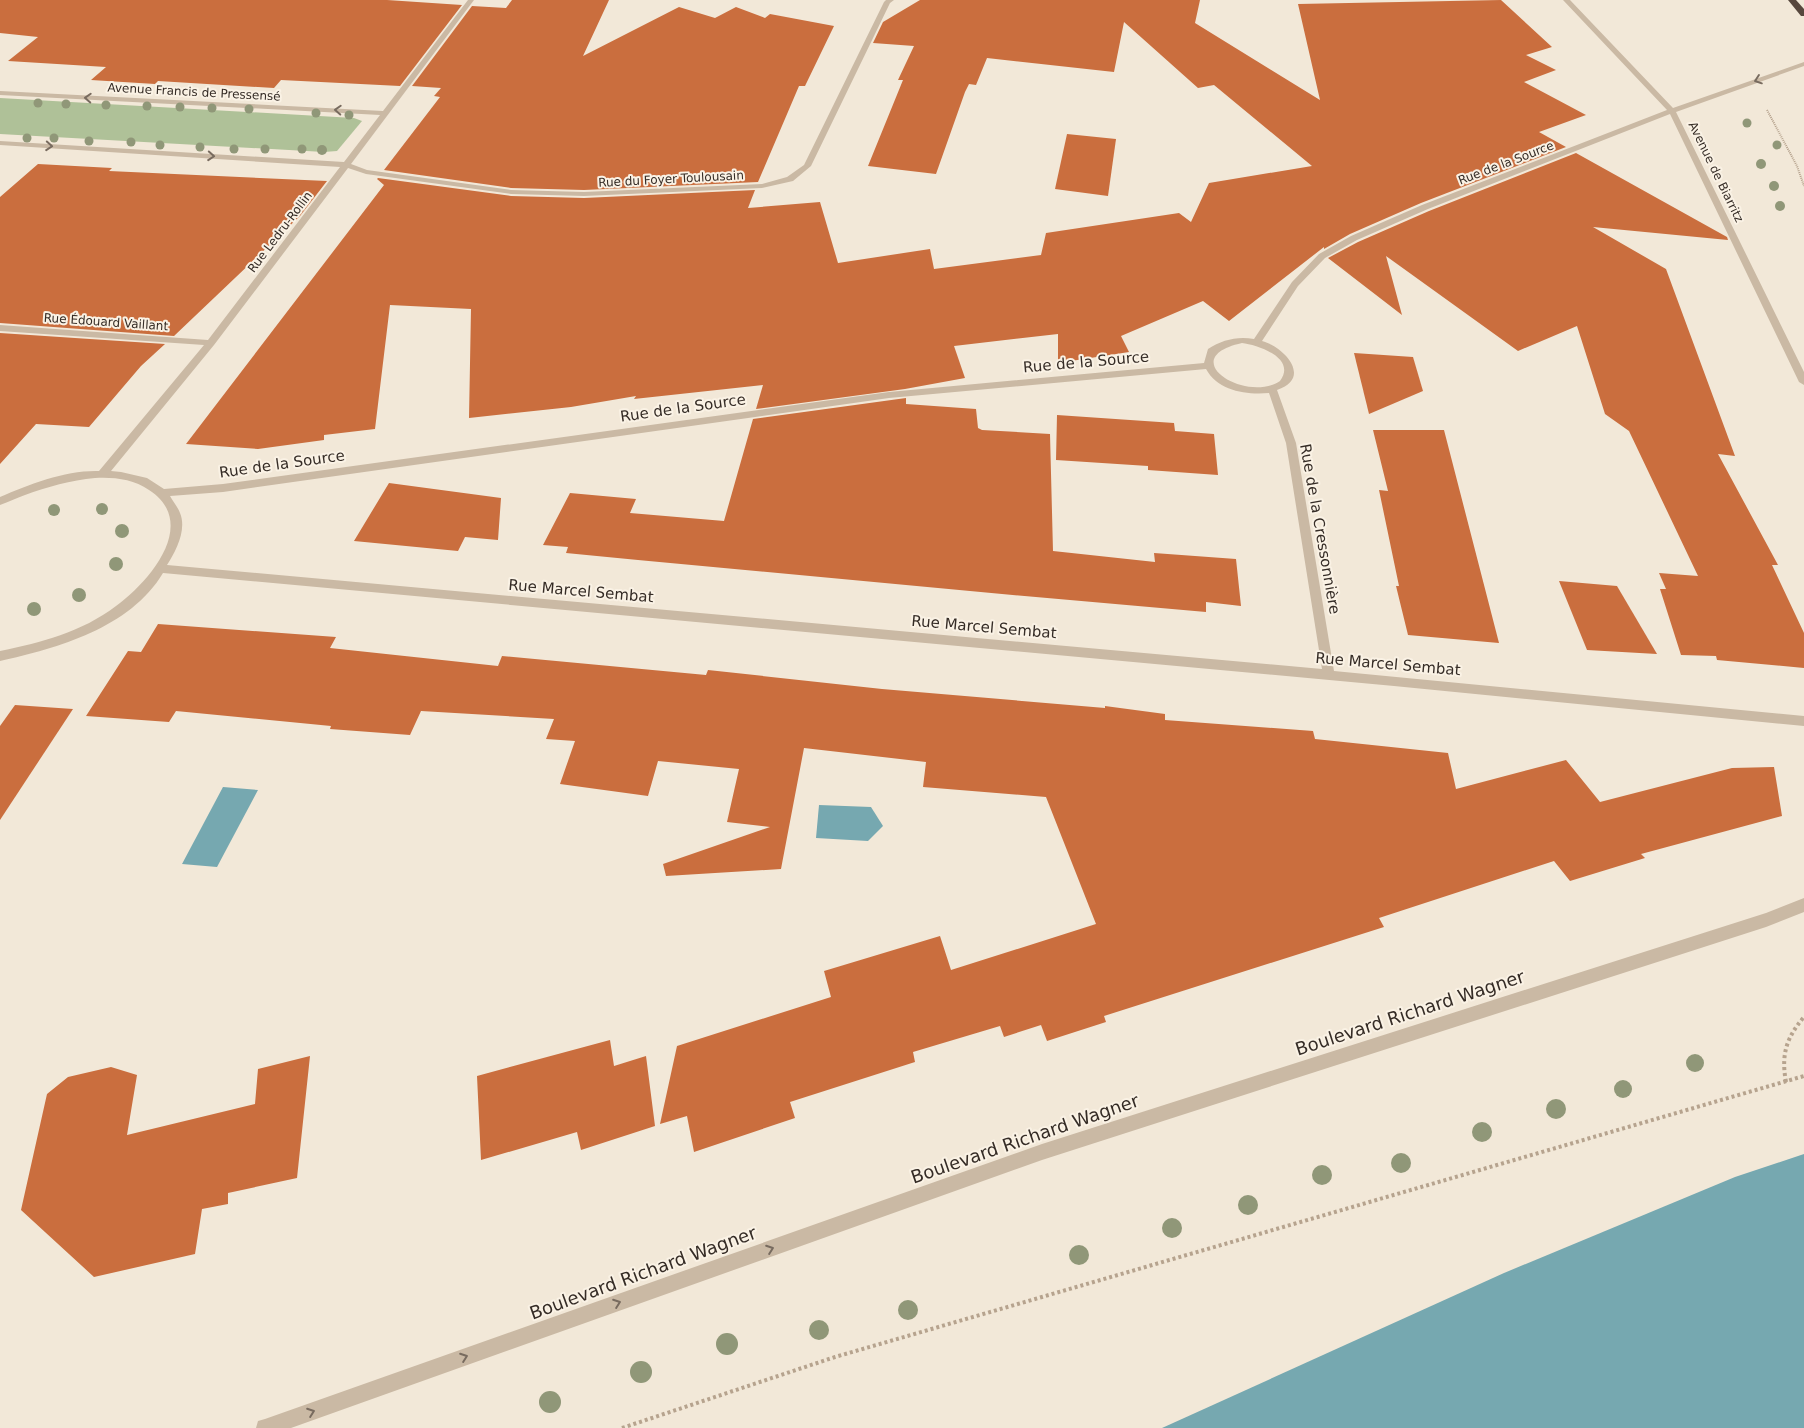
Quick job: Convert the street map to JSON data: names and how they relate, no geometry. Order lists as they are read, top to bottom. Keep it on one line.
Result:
{"streets":{"street":["Avenue Francis de Pressensé","Rue de la Source","Avenue de Biarritz","Rue du Foyer Toulousain","Rue Ledru-Rollin","Rue Édouard Vaillant","Rue de la Cressonnière","Rue Marcel Sembat","Boulevard Richard Wagner"]},"crossings":[["Avenue Francis de Pressensé","Rue Ledru-Rollin"],["Rue de la Source","Avenue de Biarritz"],["Rue de la Source","Rue de la Cressonnière"],["Rue du Foyer Toulousain","Rue Ledru-Rollin"],["Rue Ledru-Rollin","Rue Édouard Vaillant"],["Rue de la Cressonnière","Rue Marcel Sembat"]],"one_way":["Boulevard Richard Wagner"]}
